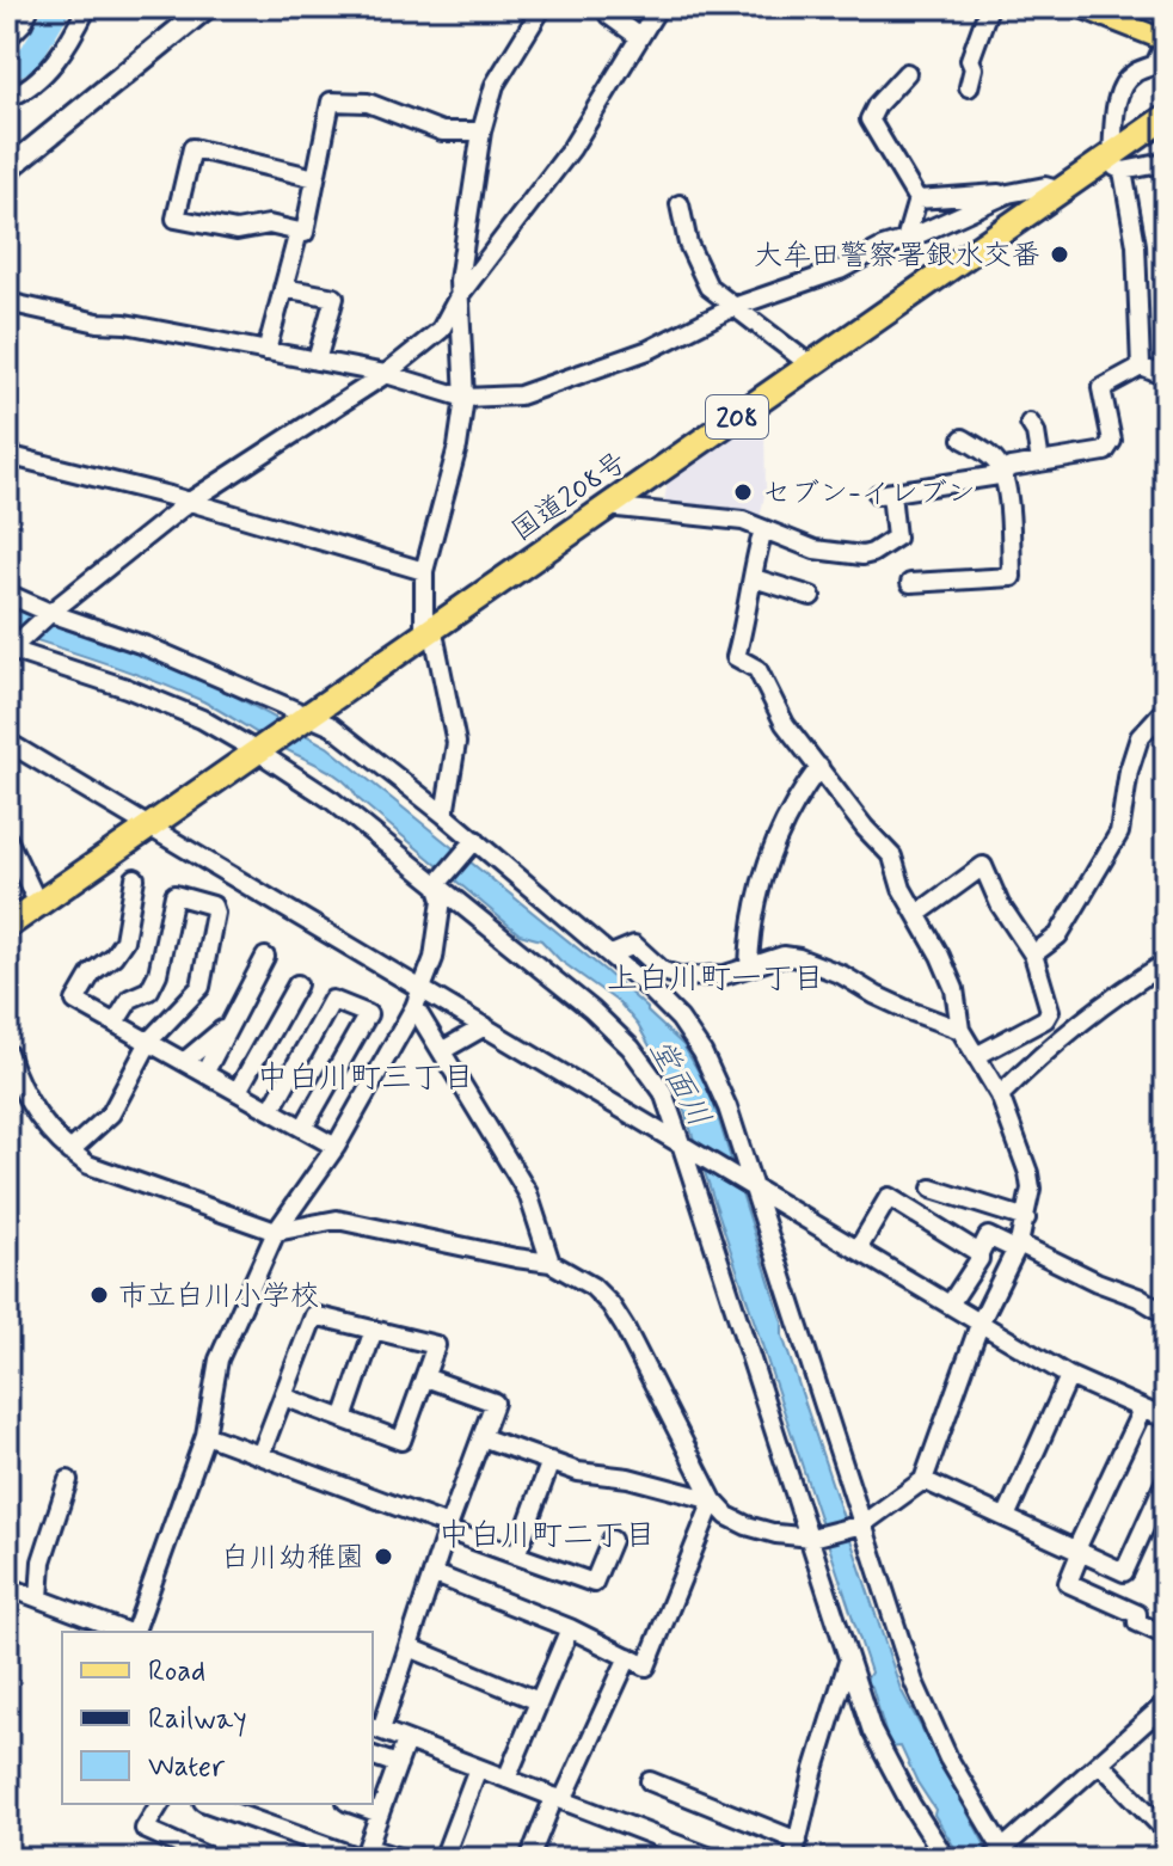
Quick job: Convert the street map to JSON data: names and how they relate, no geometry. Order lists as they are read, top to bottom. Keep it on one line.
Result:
{"streets":{"highway":["208","国道208号"]},"districts":["上白川町一丁目","中白川町三丁目","中白川町二丁目"],"water":["堂面川"],"places":["大牟田警察署銀水交番","セブン-イレブン","市立白川小学校","白川幼稚園"],"legend":["Road","Railway","Water"]}
